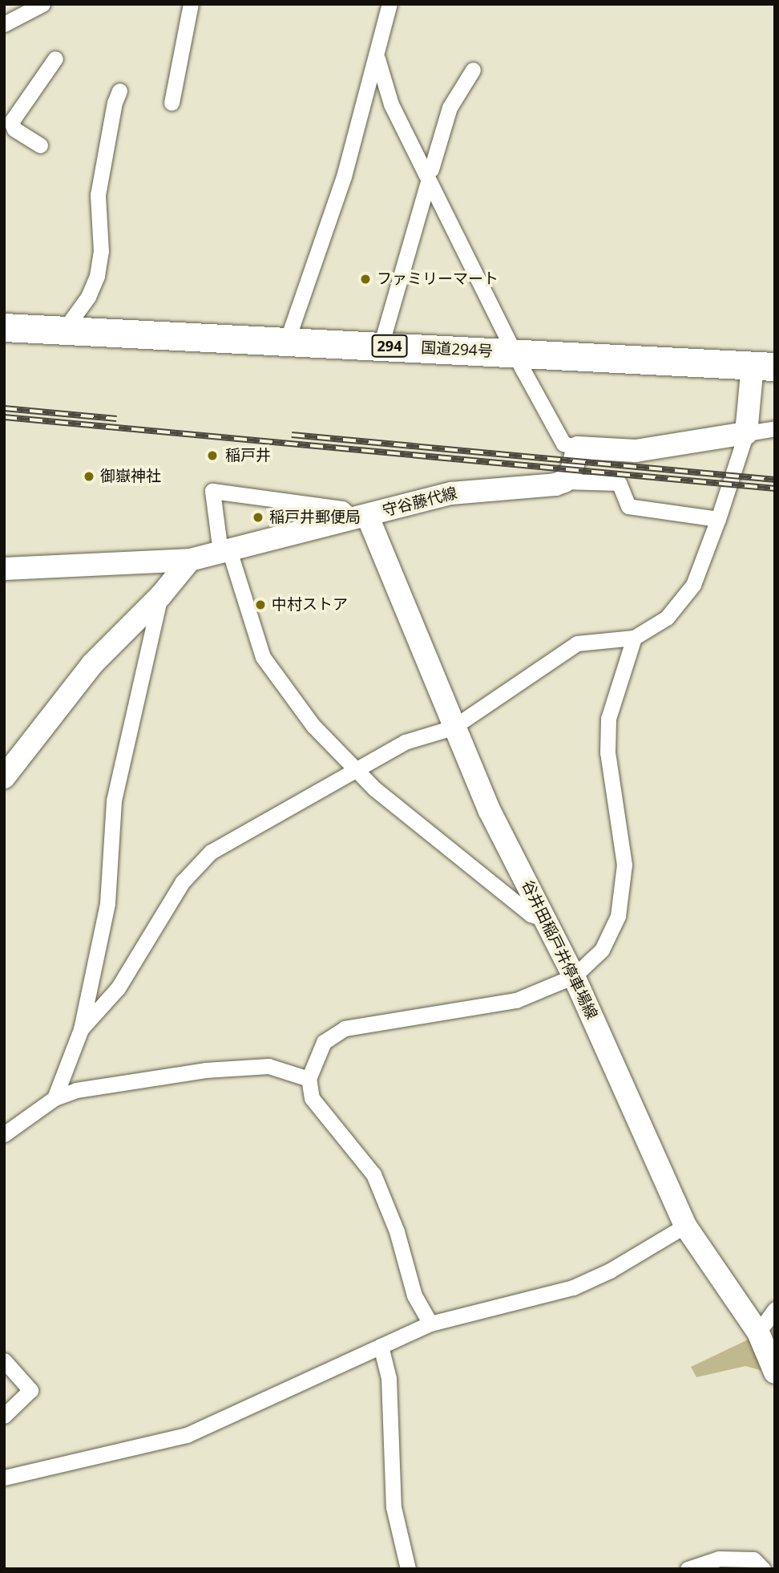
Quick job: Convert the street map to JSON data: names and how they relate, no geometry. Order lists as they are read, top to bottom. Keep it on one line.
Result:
{"streets":{"highway":["294","国道294号"],"main road":["守谷藤代線","谷井田稲戸井停車場線"]},"crossings":[["守谷藤代線","谷井田稲戸井停車場線"]],"places":["ファミリーマート","稲戸井","御嶽神社","稲戸井郵便局","中村ストア"]}
